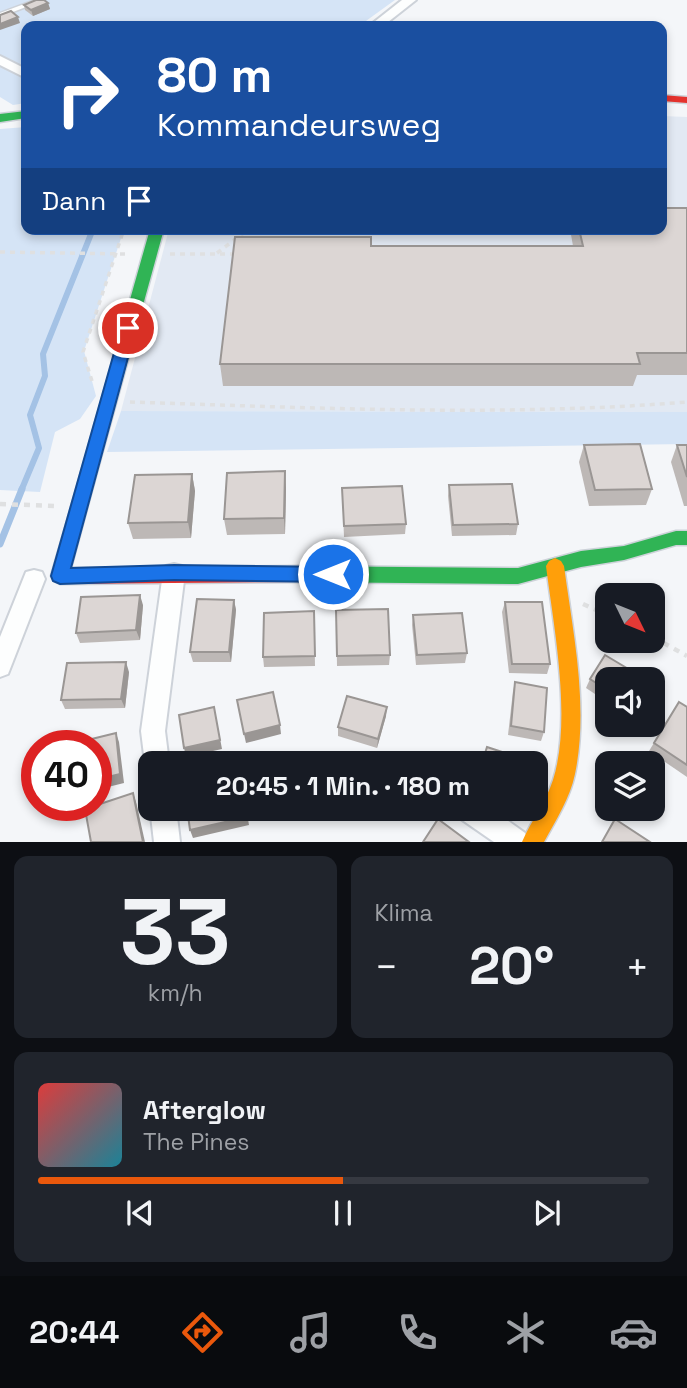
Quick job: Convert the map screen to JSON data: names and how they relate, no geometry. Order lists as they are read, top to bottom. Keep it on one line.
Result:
{"north":"bottom right","page":{"turn":["80 m","Kommandeursweg"],"then":"Dann","limit":"40","trip":"20:45 · 1 Min. · 180 m","tile":[["33","km/h"],"Klima"],"heat":["−","20°","+"],"song":["Afterglow","The Pines"],"tabs":"20:44"}}
